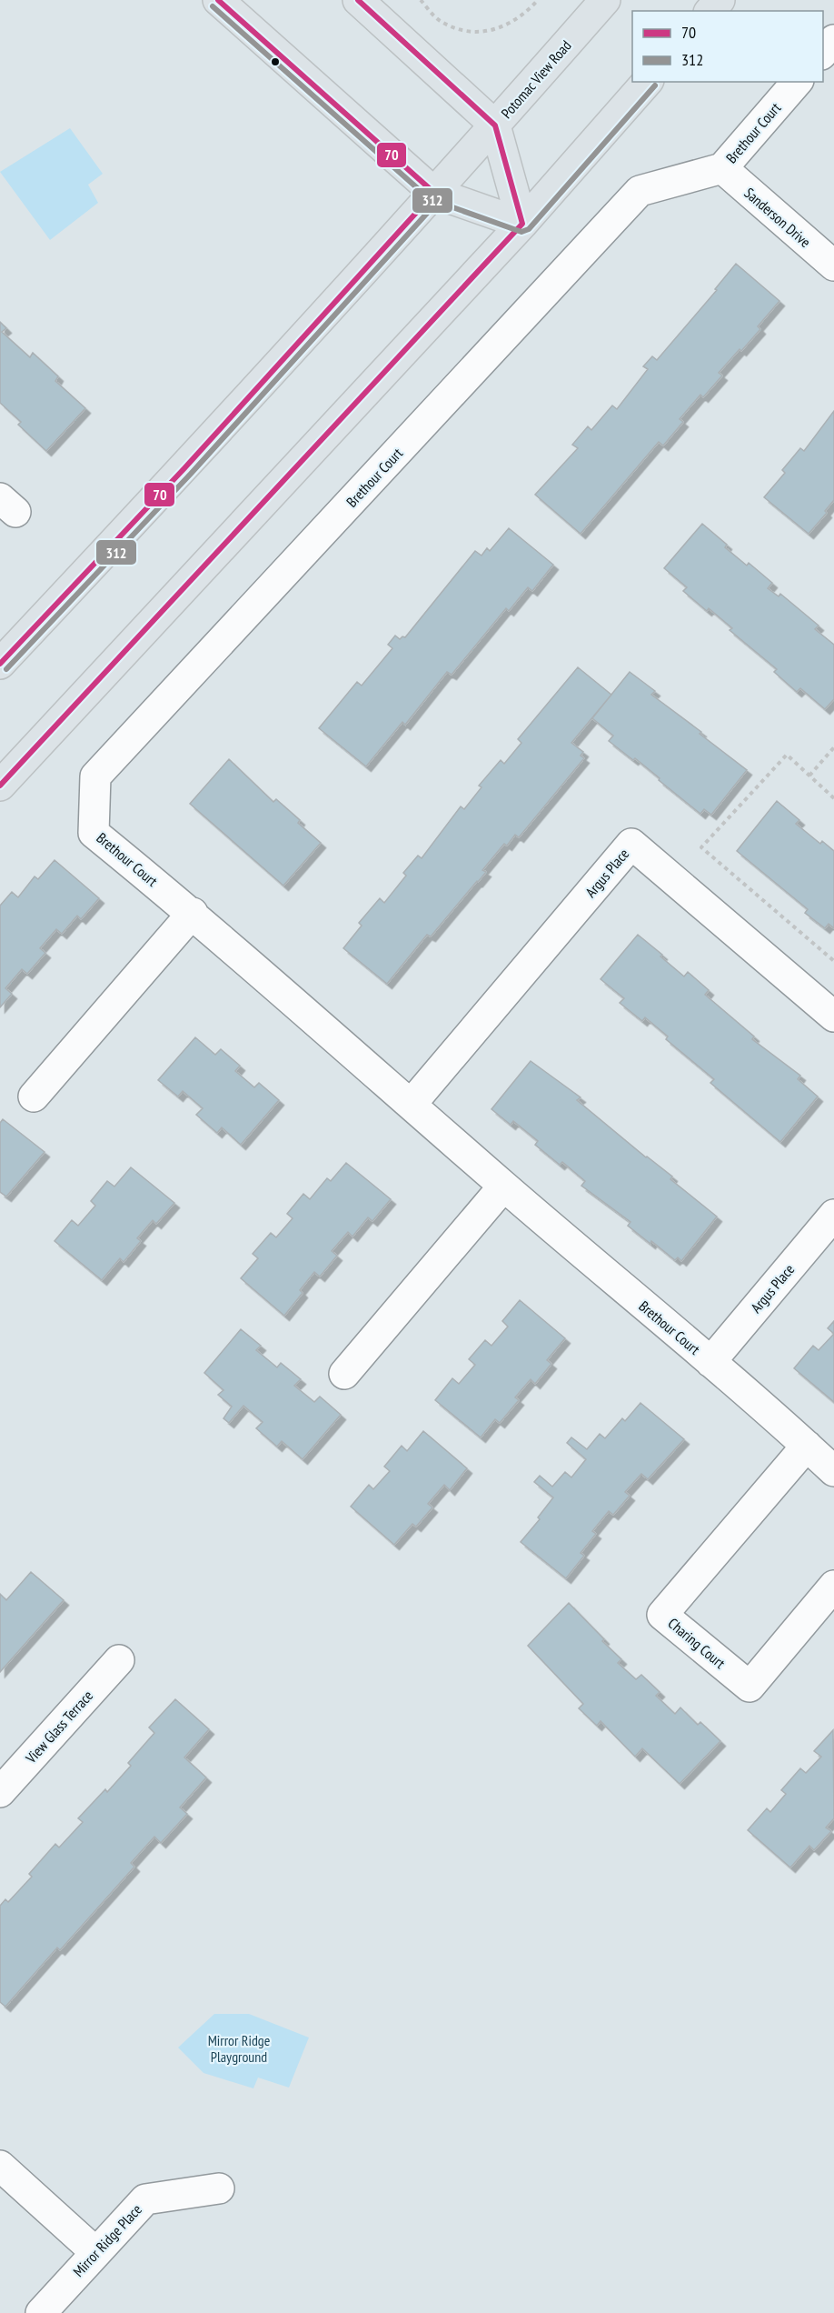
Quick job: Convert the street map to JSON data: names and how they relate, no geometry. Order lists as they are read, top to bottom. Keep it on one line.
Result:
{"streets":{"main road":["Potomac View Road"],"street":["Brethour Court","Sanderson Drive","Argus Place","Charing Court","View Glass Terrace","Mirror Ridge Place"]},"crossings":[["Brethour Court","Sanderson Drive"],["Brethour Court","Argus Place"],["Brethour Court","Charing Court"]],"parks":["Mirror Ridge Playground"],"lines":["transit line 70","transit line 312"],"legend":["70","312"]}
